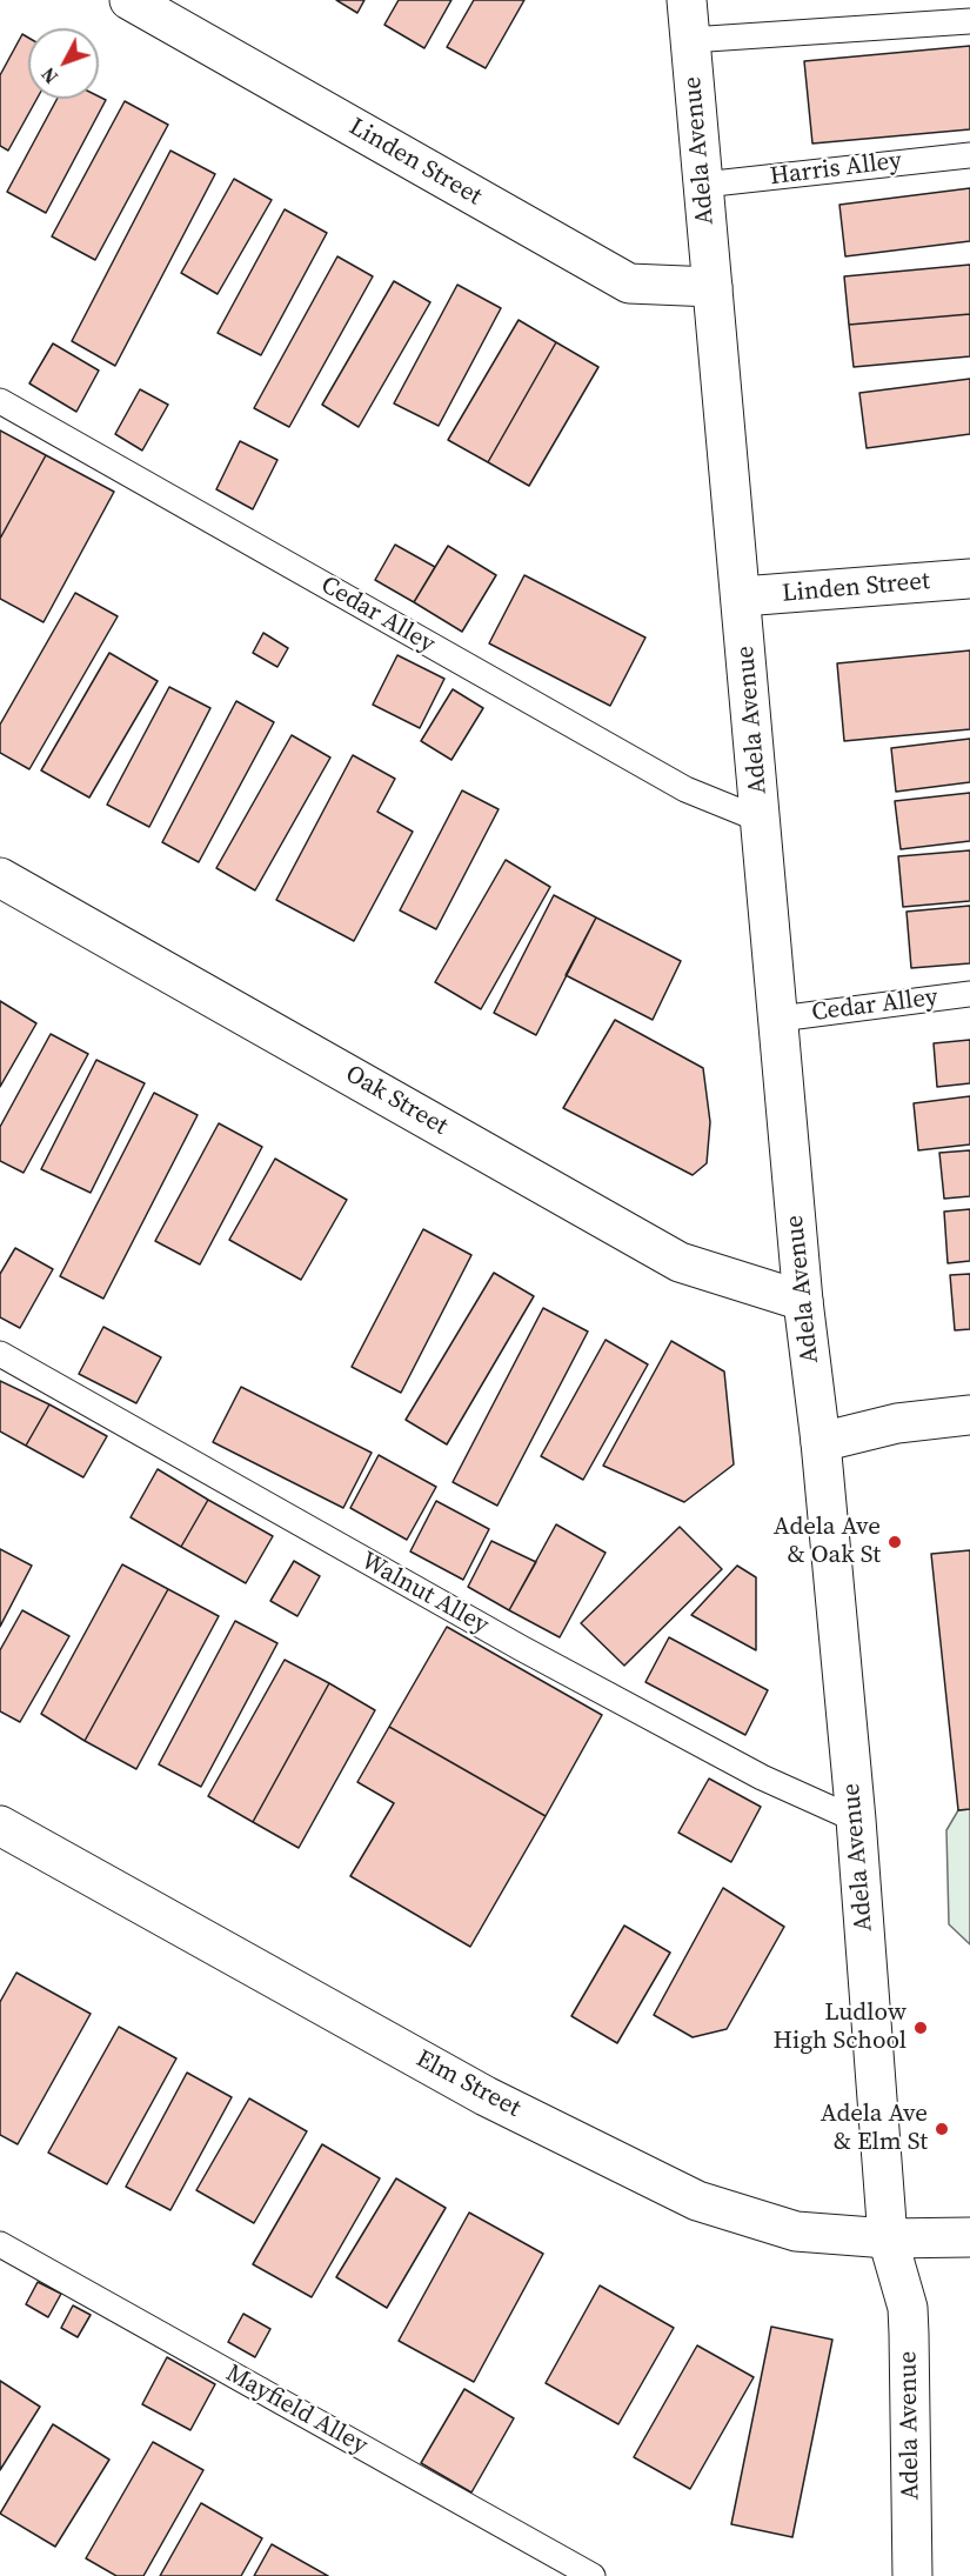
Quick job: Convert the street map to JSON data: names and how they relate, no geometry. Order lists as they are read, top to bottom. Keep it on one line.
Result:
{"streets":{"street":["Adela Avenue","Linden Street","Oak Street","Elm Street"],"lane":["Harris Alley","Cedar Alley","Walnut Alley","Mayfield Alley"]},"crossings":[["Adela Avenue","Linden Street"],["Adela Avenue","Harris Alley"],["Adela Avenue","Cedar Alley"],["Adela Avenue","Oak Street"],["Adela Avenue","Walnut Alley"],["Adela Avenue","Elm Street"]],"places":["Adela Ave & Oak St","Ludlow High School","Adela Ave & Elm St"],"north":"bottom left"}
